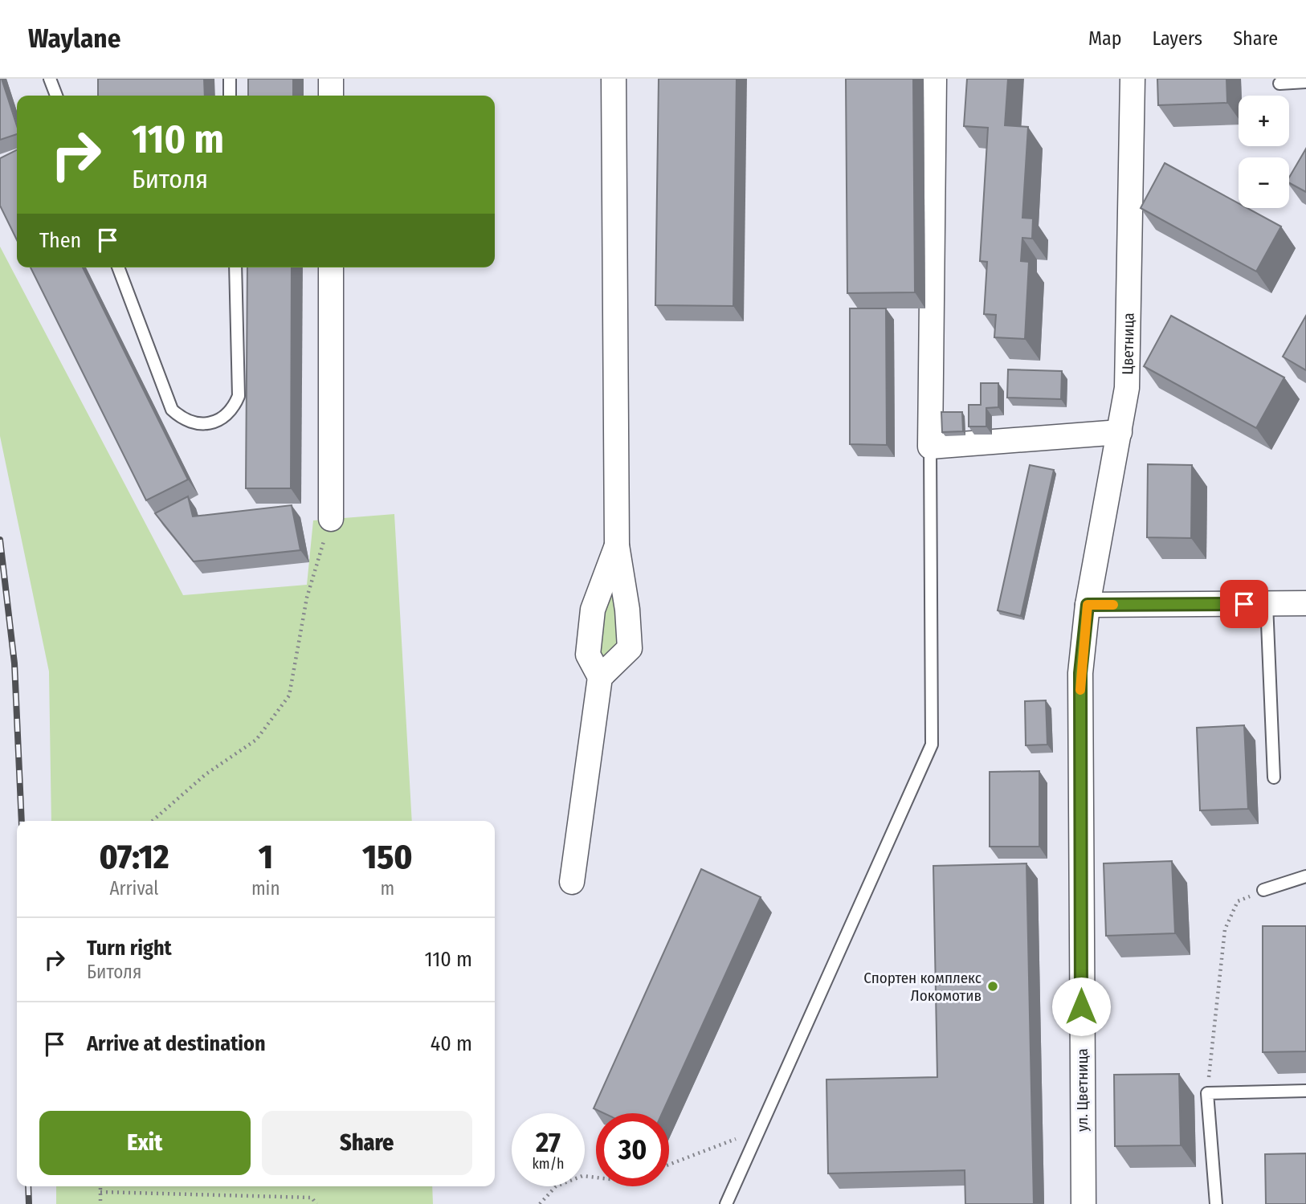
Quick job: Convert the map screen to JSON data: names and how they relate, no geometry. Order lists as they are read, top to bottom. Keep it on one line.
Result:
{"streets":{"street":["Цветница","ул. Цветница"]},"crossings":[["Цветница","ул. Цветница"]],"places":["Спортен комплекс Локомотив"],"page":{"header":"Waylane","nav":["Map","Layers","Share"],"map_buttons":["+","−"],"turn":["110 m","Битоля"],"then":"Then","eta":["07:12","Arrival","1","min","150","m"],"list":[{"name":"Turn right","note":"Битоля","value":"110 m"},{"name":"Arrive at destination","value":"40 m"}],"buttons":["Exit","Share"],"speed":"27 km/h","limit":"30"}}
